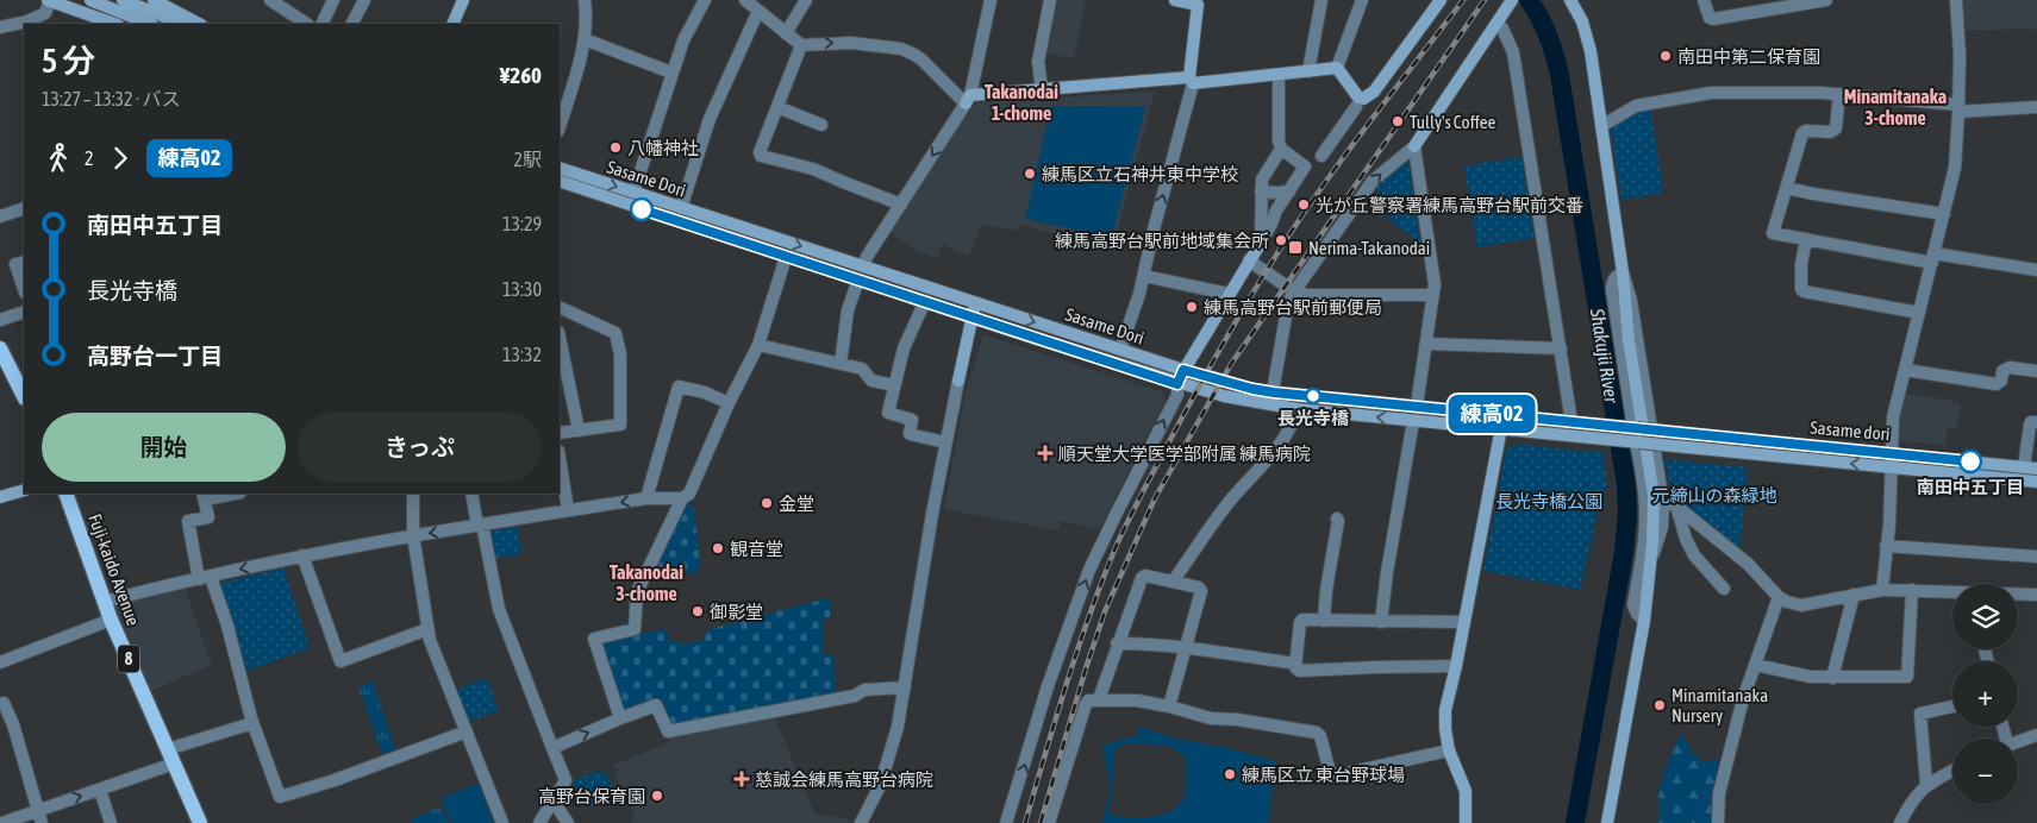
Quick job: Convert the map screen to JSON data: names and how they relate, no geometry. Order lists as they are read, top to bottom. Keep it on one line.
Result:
{"streets":{"main road":["Sasame Dori","Sasame dori","Fuji-kaido Avenue","8"]},"crossings":[["Sasame Dori","Sasame dori"]],"districts":["Takanodai 1-chome","Minamitanaka 3-chome","Takanodai 3-chome"],"water":["Shakujii River"],"parks":["元締山の森緑地","長光寺橋公園"],"places":{"other":["南田中第二保育園","Tully's Coffee","八幡神社","練馬区立石神井東中学校","光が丘警察署練馬高野台駅前交番","練馬高野台駅前地域集会所","練馬高野台駅前郵便局","長光寺橋","南田中五丁目","金堂","観音堂","御影堂","Minamitanaka Nursery","練馬区立 東台野球場","高野台保育園"],"transit":["Nerima-Takanodai"],"health":["順天堂大学医学部附属 練馬病院","慈誠会練馬高野台病院"]},"lines":["bus line 練高02"],"page":{"on_map":"練高02","heading":["5 分","13:27 – 13:32 · バス","¥260"],"legs":["2","練高02","2駅"],"list":[{"name":"南田中五丁目","value":"13:29"},{"name":"長光寺橋","value":"13:30"},{"name":"高野台一丁目","value":"13:32"}],"buttons":["開始","きっぷ"],"map_buttons":["+","−"]}}
